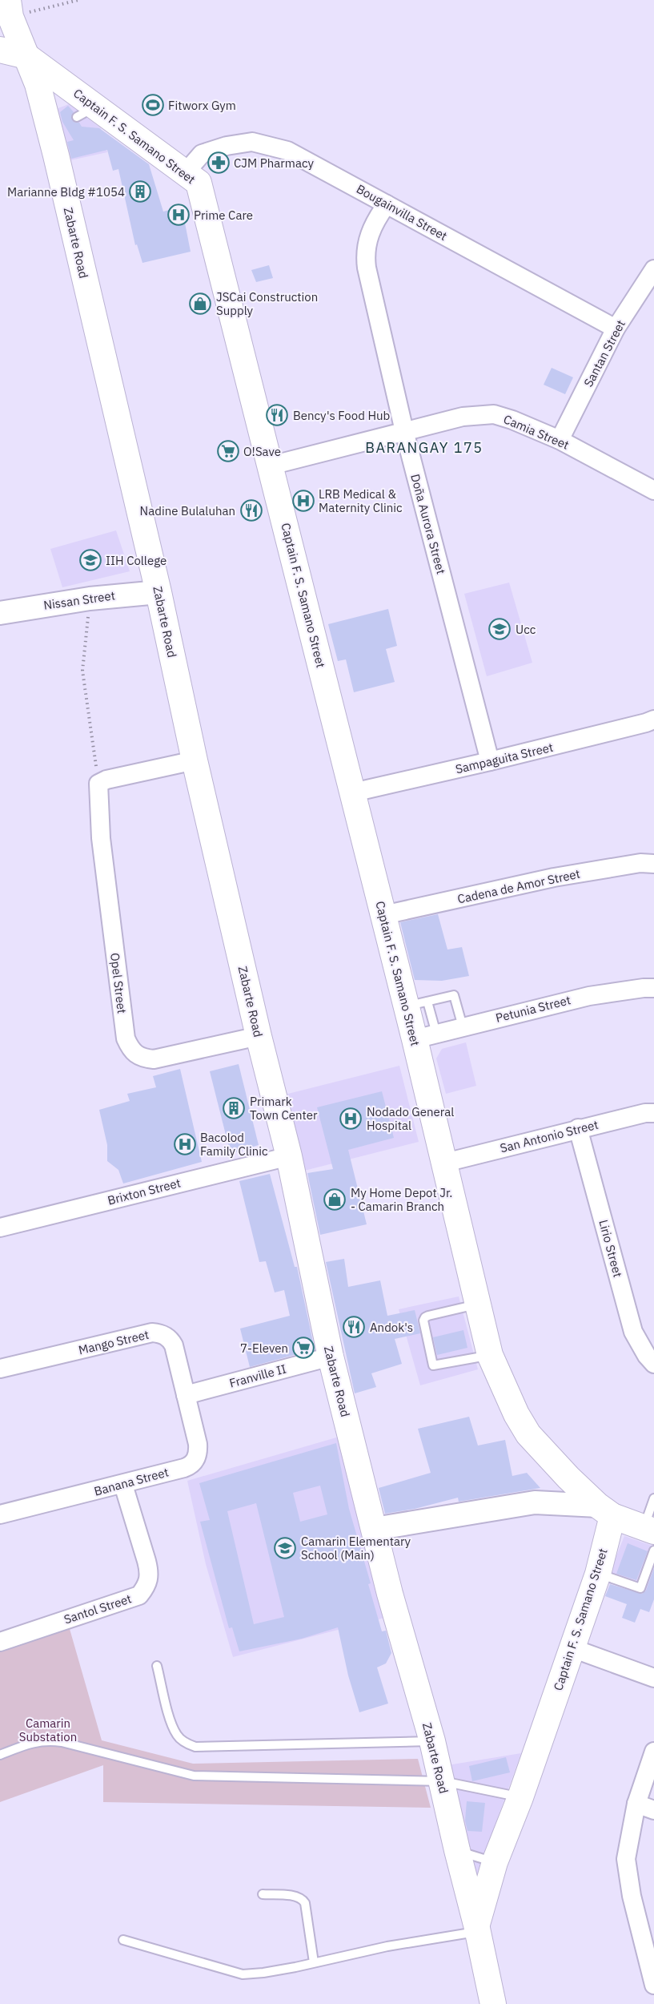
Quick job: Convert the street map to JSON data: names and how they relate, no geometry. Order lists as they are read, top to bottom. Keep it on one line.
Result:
{"streets":{"main road":["Captain F. S. Samano Street","Zabarte Road"],"street":["Bougainvilla Street","Santan Street","Camia Street","Doña Aurora Street","Nissan Street","Sampaguita Street","Cadena de Amor Street","Opel Street","Petunia Street","San Antonio Street","Brixton Street","Lirio Street","Mango Street","Franville II","Banana Street","Santol Street"]},"crossings":[["Captain F. S. Samano Street","Bougainvilla Street"],["Captain F. S. Samano Street","Zabarte Road"],["Captain F. S. Samano Street","Camia Street"],["Captain F. S. Samano Street","Sampaguita Street"],["Captain F. S. Samano Street","Cadena de Amor Street"],["Captain F. S. Samano Street","Petunia Street"],["Captain F. S. Samano Street","San Antonio Street"],["Bougainvilla Street","Santan Street"],["Bougainvilla Street","Doña Aurora Street"],["Zabarte Road","Nissan Street"],["Zabarte Road","Opel Street"],["Zabarte Road","Brixton Street"],["Zabarte Road","Franville II"],["Santan Street","Camia Street"],["Camia Street","Doña Aurora Street"],["Doña Aurora Street","Sampaguita Street"],["San Antonio Street","Lirio Street"],["Mango Street","Franville II"],["Mango Street","Banana Street"],["Franville II","Banana Street"],["Banana Street","Santol Street"]],"districts":["BARANGAY 175"],"parks":["Camarin Substation"],"places":{"sports":["Fitworx Gym"],"pharmacy":["CJM Pharmacy"],"building":["Marianne Bldg #1054","Primark Town Center"],"hospital":["Prime Care","LRB Medical & Maternity Clinic","Nodado General Hospital","Bacolod Family Clinic"],"shop":["JSCai Construction Supply","My Home Depot Jr. - Camarin Branch"],"restaurant":["Bency's Food Hub","Nadine Bulaluhan","Andok's"],"supermarket":["O!Save","7-Eleven"],"school or university":["IIH College","Ucc","Camarin Elementary School (Main)"]}}
